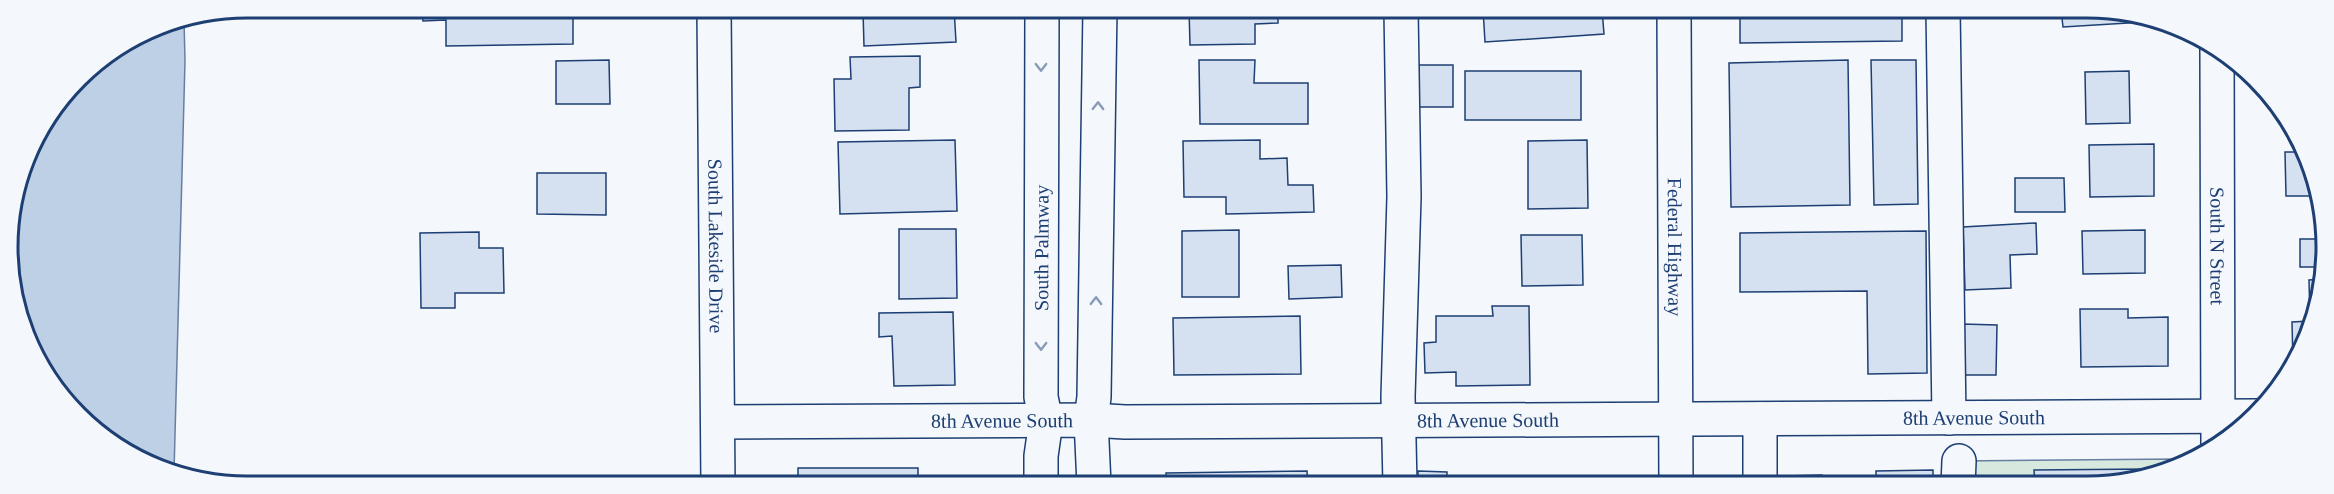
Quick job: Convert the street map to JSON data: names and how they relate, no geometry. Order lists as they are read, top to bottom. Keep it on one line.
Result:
{"streets":{"street":["South Lakeside Drive","South N Street","South Palmway","Federal Highway","8th Avenue South"]},"crossings":[["South Lakeside Drive","8th Avenue South"],["South N Street","8th Avenue South"],["South Palmway","8th Avenue South"],["Federal Highway","8th Avenue South"]]}
